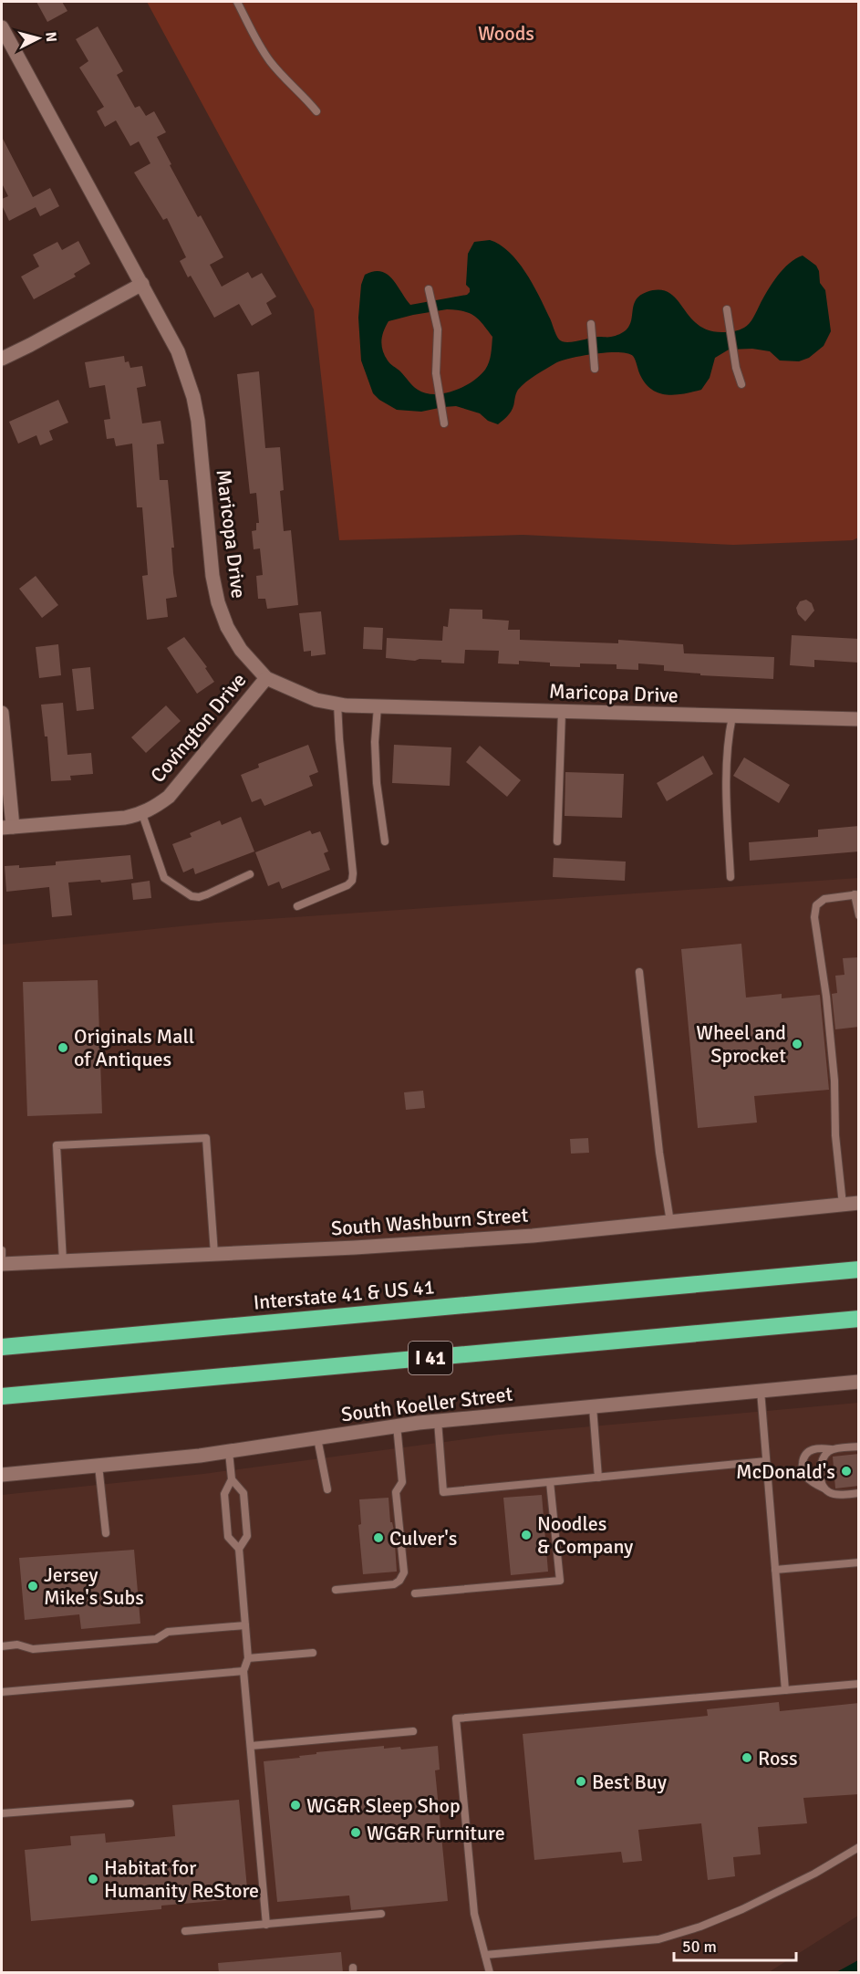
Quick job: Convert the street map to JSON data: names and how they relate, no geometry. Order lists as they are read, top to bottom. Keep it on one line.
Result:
{"streets":{"highway":["Interstate 41 & US 41","I 41"],"street":["Maricopa Drive","Covington Drive","South Washburn Street","South Koeller Street"]},"crossings":[["Maricopa Drive","Covington Drive"]],"parks":["Woods"],"places":["Wheel and Sprocket","Originals Mall of Antiques","McDonald's","Noodles & Company","Culver's","Jersey Mike's Subs","Ross","Best Buy","WG&R Sleep Shop","WG&R Furniture","Habitat for Humanity ReStore"],"scale_bar":"50 m","north":"right"}
